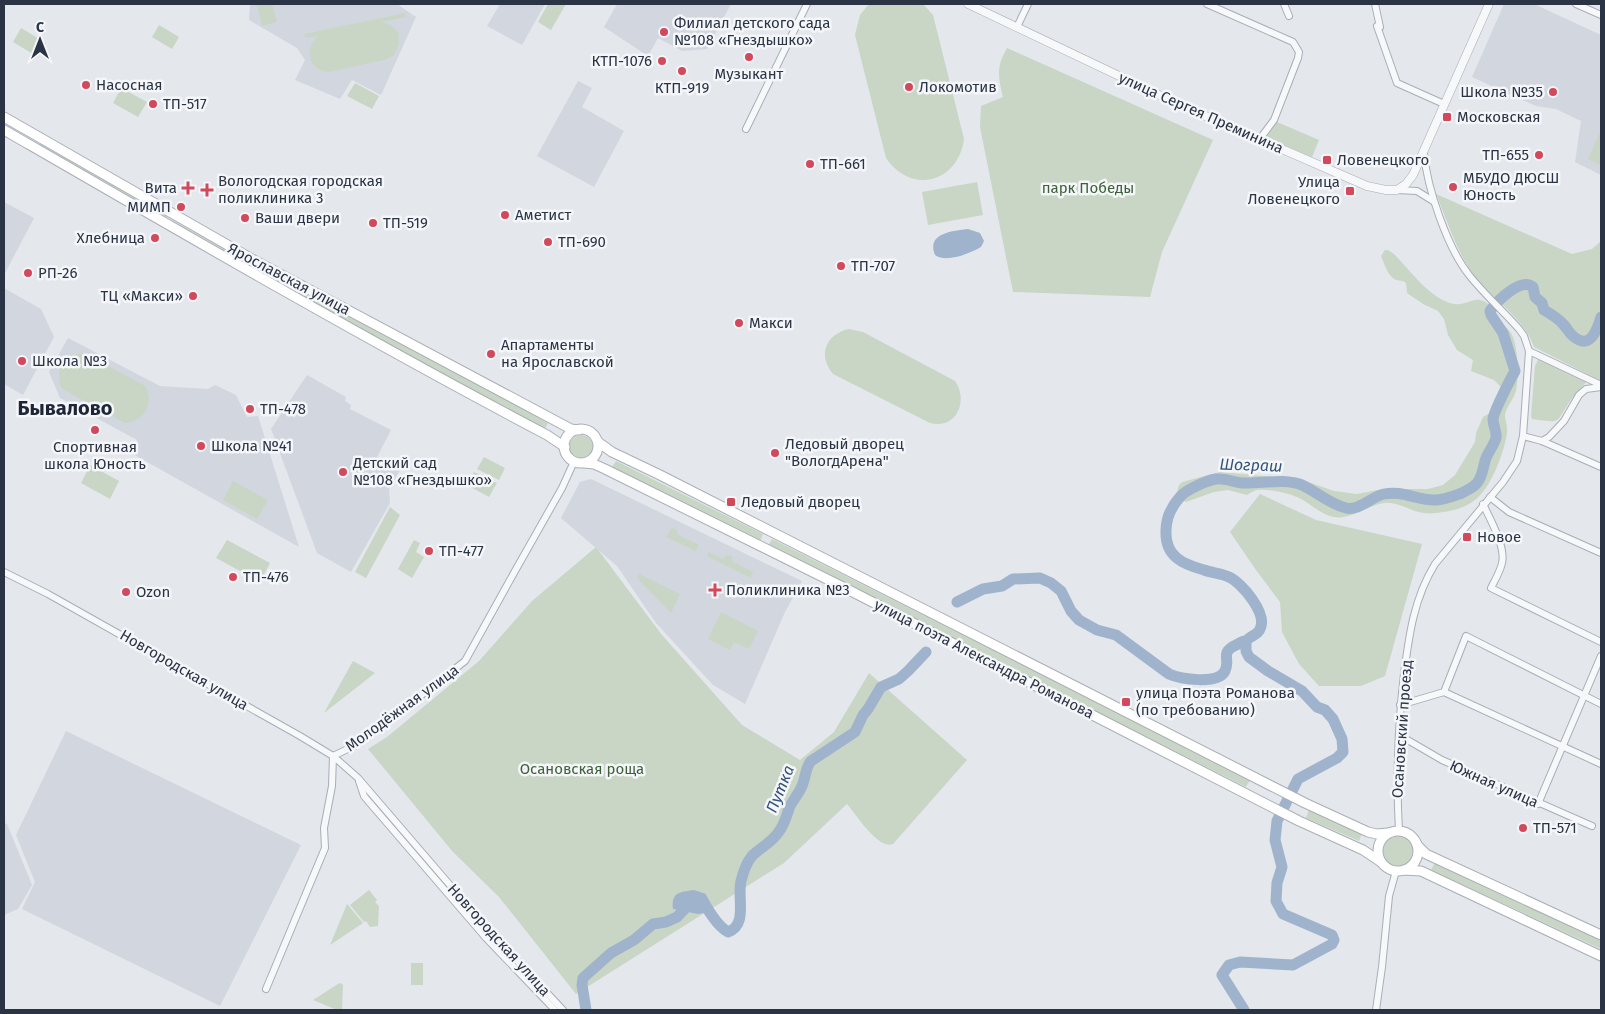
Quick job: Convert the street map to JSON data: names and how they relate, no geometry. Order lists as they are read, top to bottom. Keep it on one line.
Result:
{"streets":{"main road":["Ярославская улица","улица поэта Александра Романова"],"street":["улица Сергея Преминина","Новгородская улица","Молодёжная улица","Осановский проезд","Южная улица"]},"crossings":[["Ярославская улица","улица поэта Александра Романова"],["улица поэта Александра Романова","Осановский проезд"],["Новгородская улица","Молодёжная улица"],["Осановский проезд","Южная улица"]],"districts":["Бывалово"],"water":["Шограш","Путка"],"parks":["парк Победы","Осановская роща"],"places":{"other":["Филиал детского сада №108 «Гнездышко»","Музыкант","КТП-1076","КТП-919","Насосная","Локомотив","Школа №35","ТП-517","ТП-655","ТП-661","МБУДО ДЮСШ Юность","МИМП","Аметист","Ваши двери","ТП-519","Хлебница","ТП-690","ТП-707","РП-26","ТЦ «Макси»","Макси","Апартаменты на Ярославской","Школа №3","ТП-478","Спортивная школа Юность","Школа №41","Ледовый дворец \"ВологдАрена\"","Детский сад №108 «Гнездышко»","ТП-477","ТП-476","Ozon","ТП-571"],"transit":["Московская","Ловенецкого","Улица Ловенецкого","Ледовый дворец","Новое","улица Поэта Романова (по требованию)"],"health":["Вита","Вологодская городская поликлиника 3","Поликлиника №3"]},"north":"top"}
